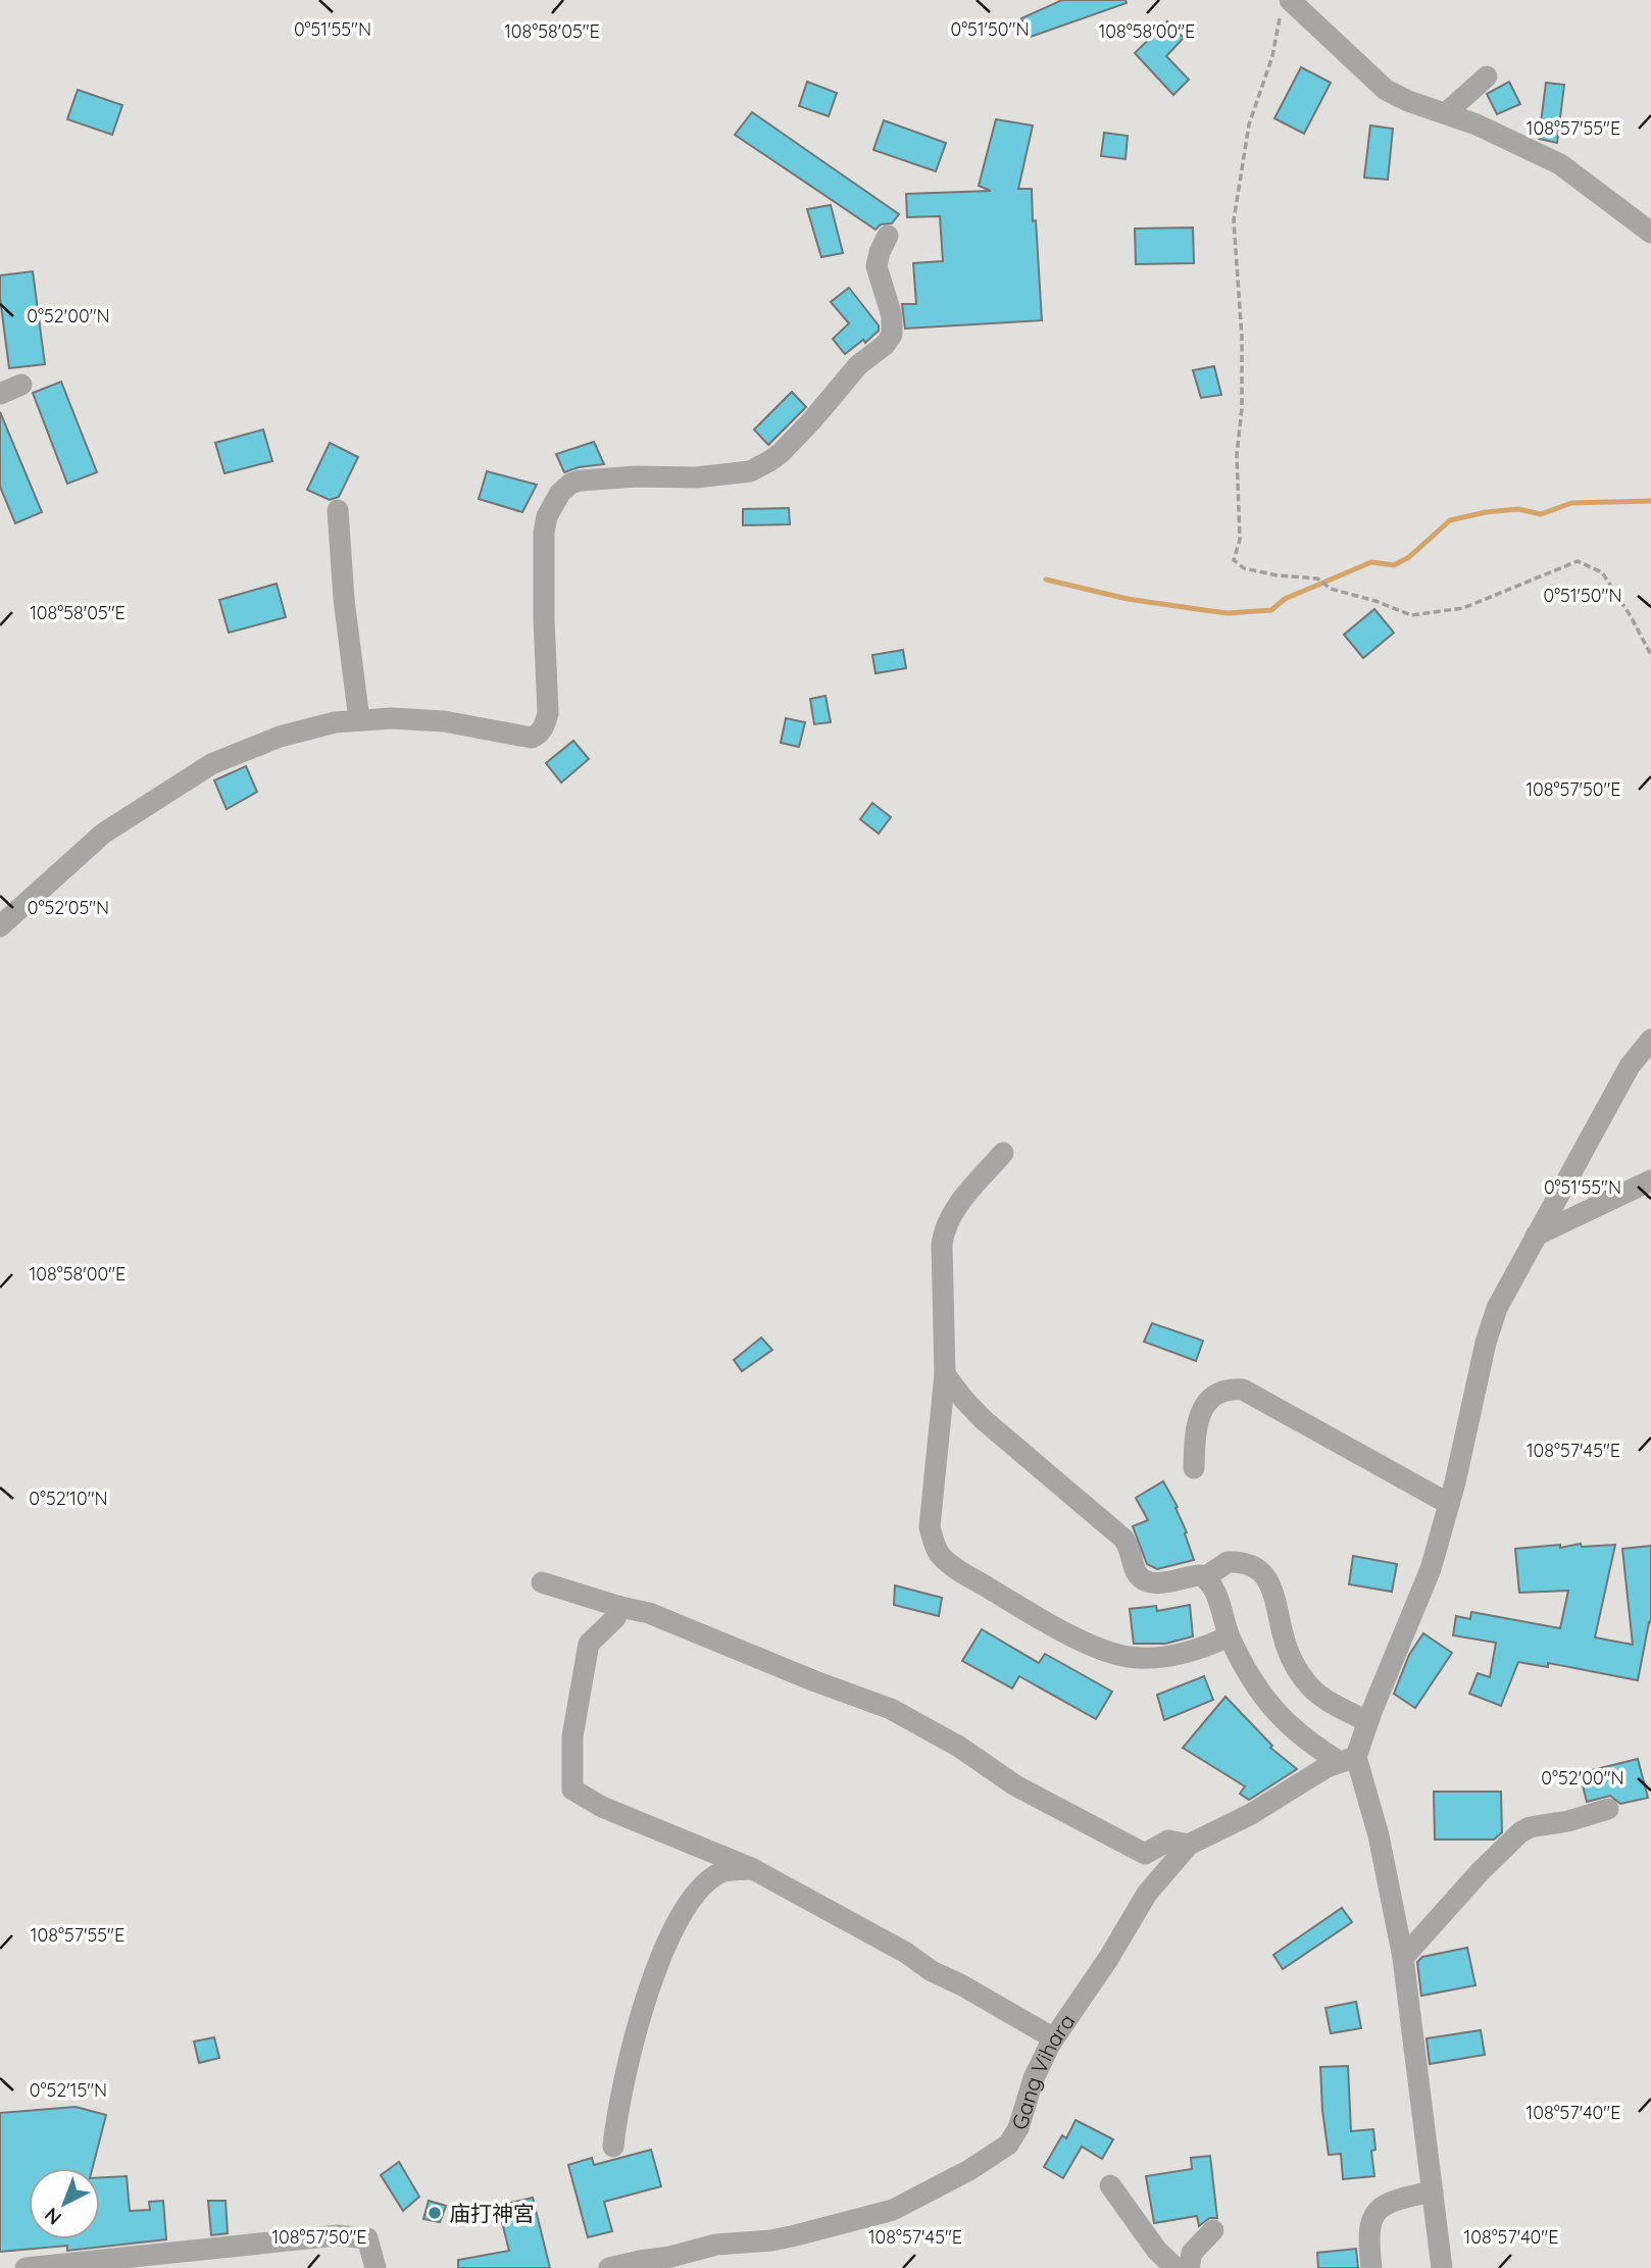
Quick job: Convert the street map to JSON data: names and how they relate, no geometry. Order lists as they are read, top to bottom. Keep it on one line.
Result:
{"streets":{"street":["Gang Vihara"]},"places":["庙打神宮"],"north":"bottom left","coordinates":["0°51'55\"N","0°51'50\"N","108°58'05\"E","108°58'00\"E","108°57'55\"E","0°52'00\"N","108°57'50\"E","0°52'05\"N","108°57'45\"E","0°52'10\"N","0°52'15\"N","108°57'40\"E"]}
